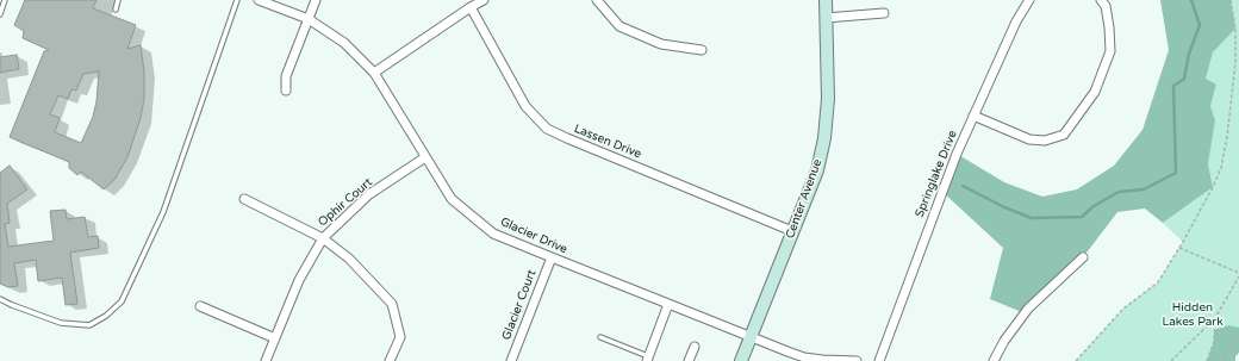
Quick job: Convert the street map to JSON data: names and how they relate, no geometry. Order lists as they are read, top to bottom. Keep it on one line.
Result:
{"streets":{"street":["Lassen Drive","Springlake Drive","Center Avenue","Ophir Court","Glacier Drive","Glacier Court"]},"crossings":[["Lassen Drive","Center Avenue"],["Center Avenue","Glacier Drive"],["Ophir Court","Glacier Drive"],["Glacier Drive","Glacier Court"]],"parks":["Hidden Lakes Park"]}
